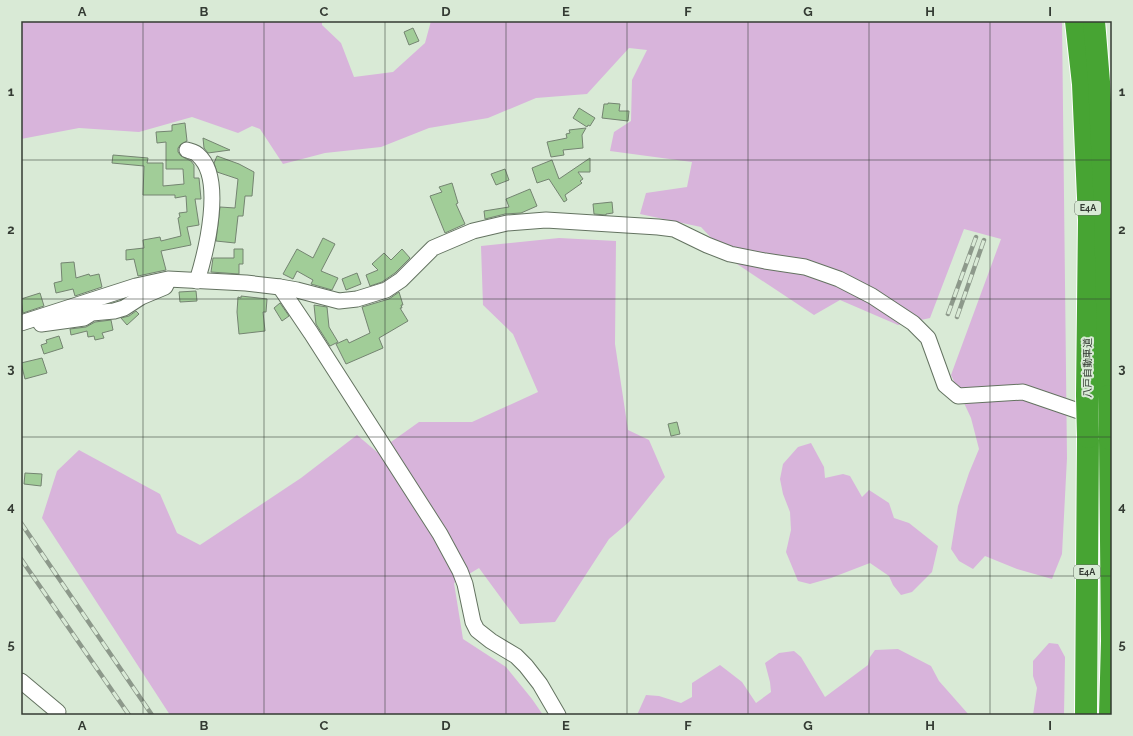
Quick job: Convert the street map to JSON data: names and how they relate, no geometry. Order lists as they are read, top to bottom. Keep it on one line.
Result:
{"streets":{"highway":["E4A","八戸自動車道"]},"grid":{"columns":["A","B","C","D","E","F","G","H","I"],"rows":["1","2","3","4","5"]}}
